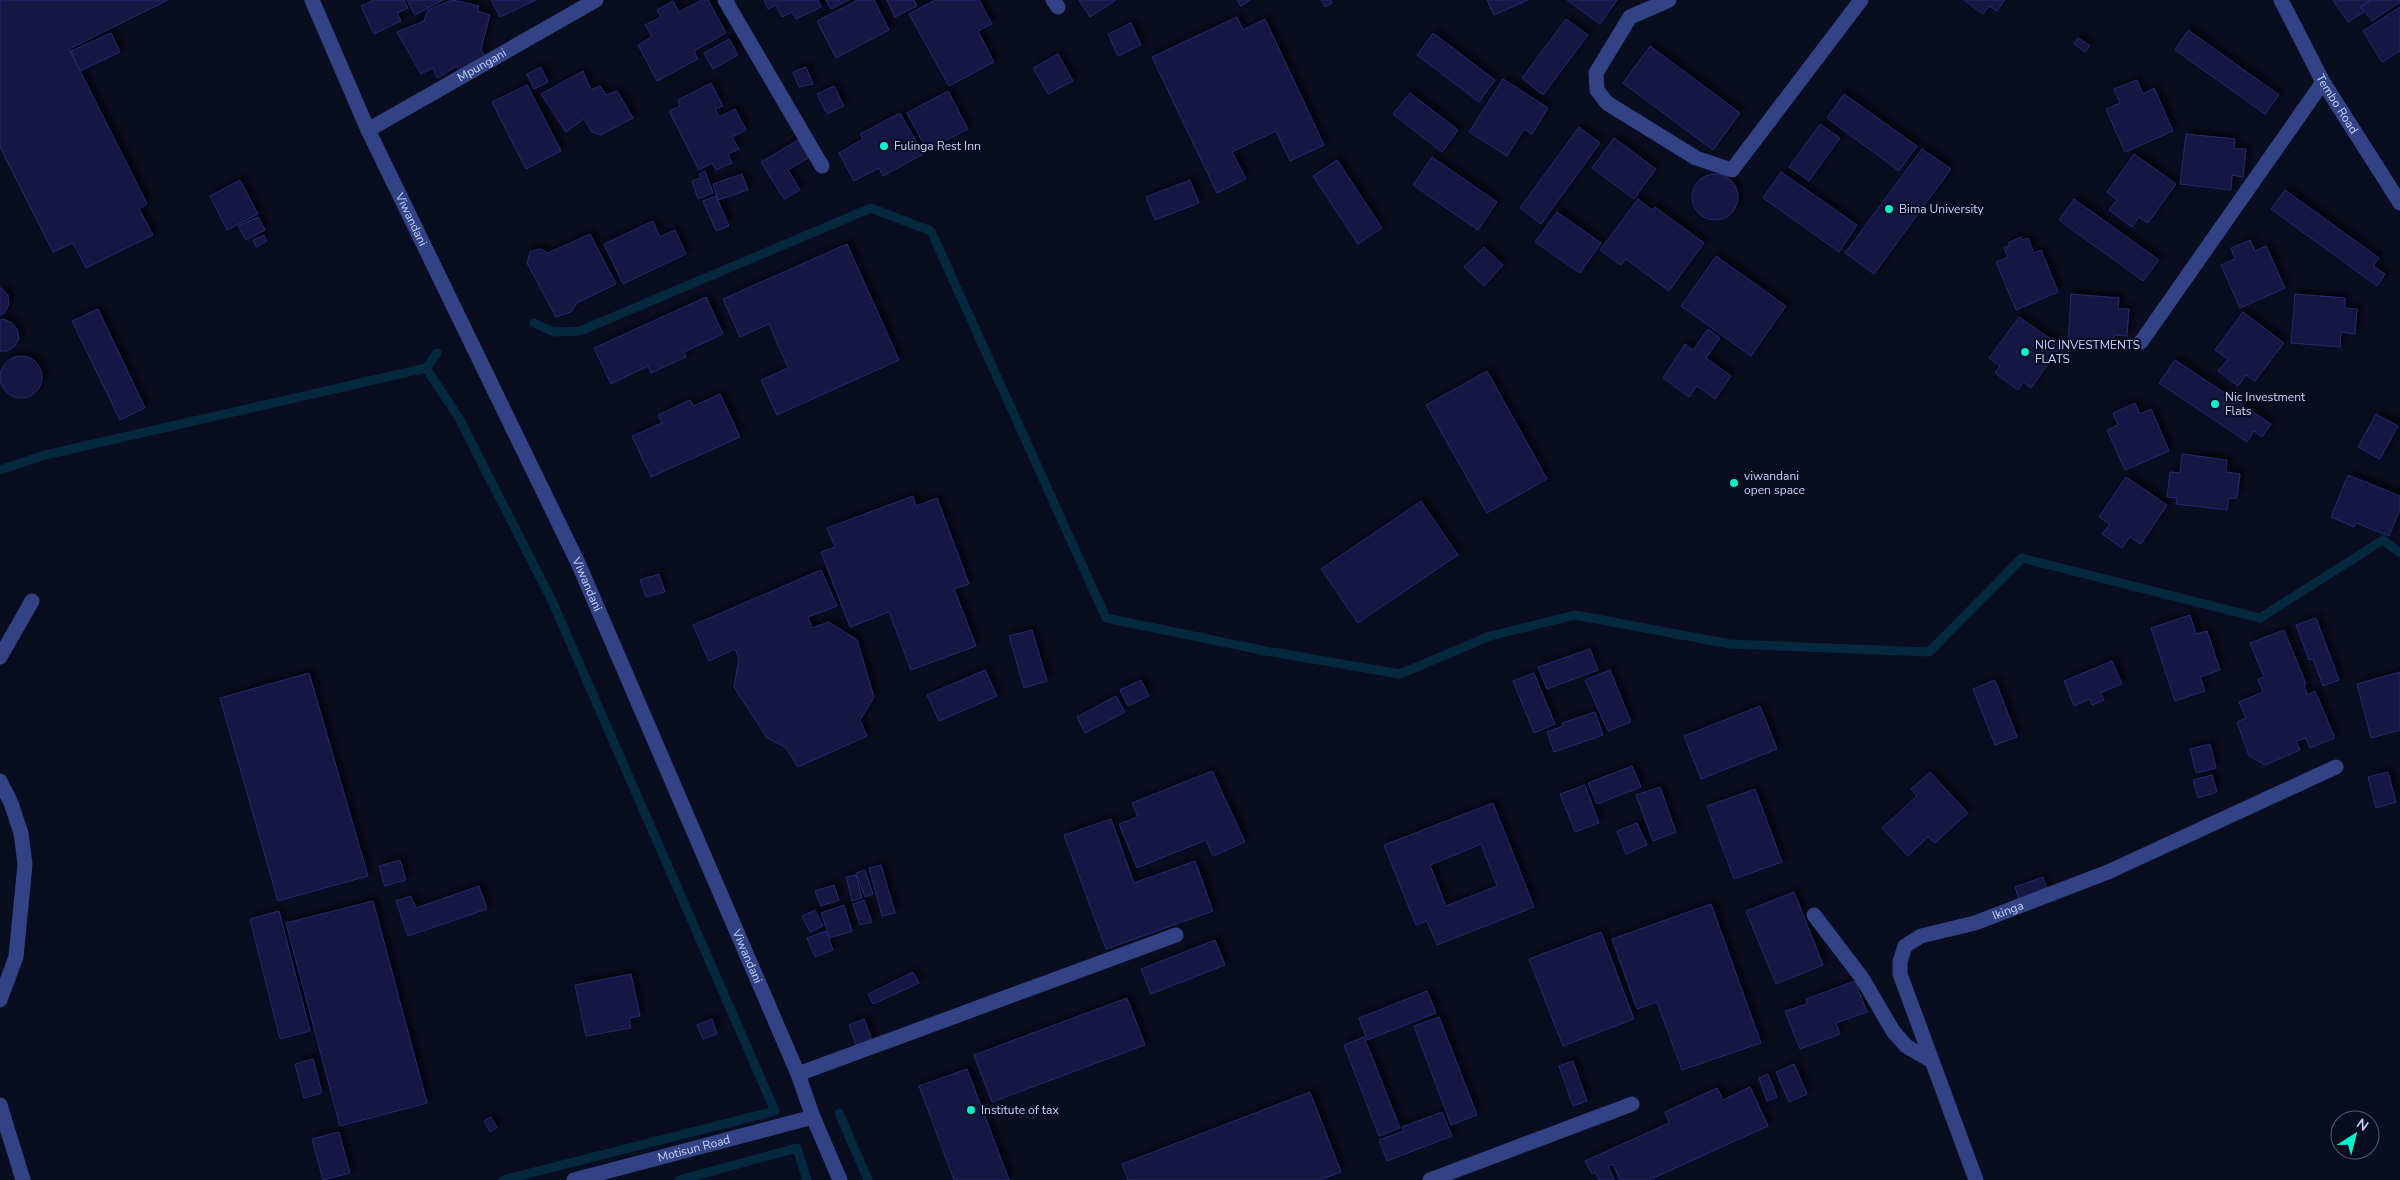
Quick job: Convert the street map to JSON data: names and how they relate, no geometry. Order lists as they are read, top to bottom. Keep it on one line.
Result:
{"streets":{"street":["Mpungani","Tembo Road","Viwandani","Ikinga","Motisun Road"]},"crossings":[["Mpungani","Viwandani"],["Viwandani","Motisun Road"]],"places":["Fulinga Rest Inn","Bima University","NIC INVESTMENTS FLATS","Nic Investment Flats","viwandani open space","Institute of tax"],"north":"top right"}
